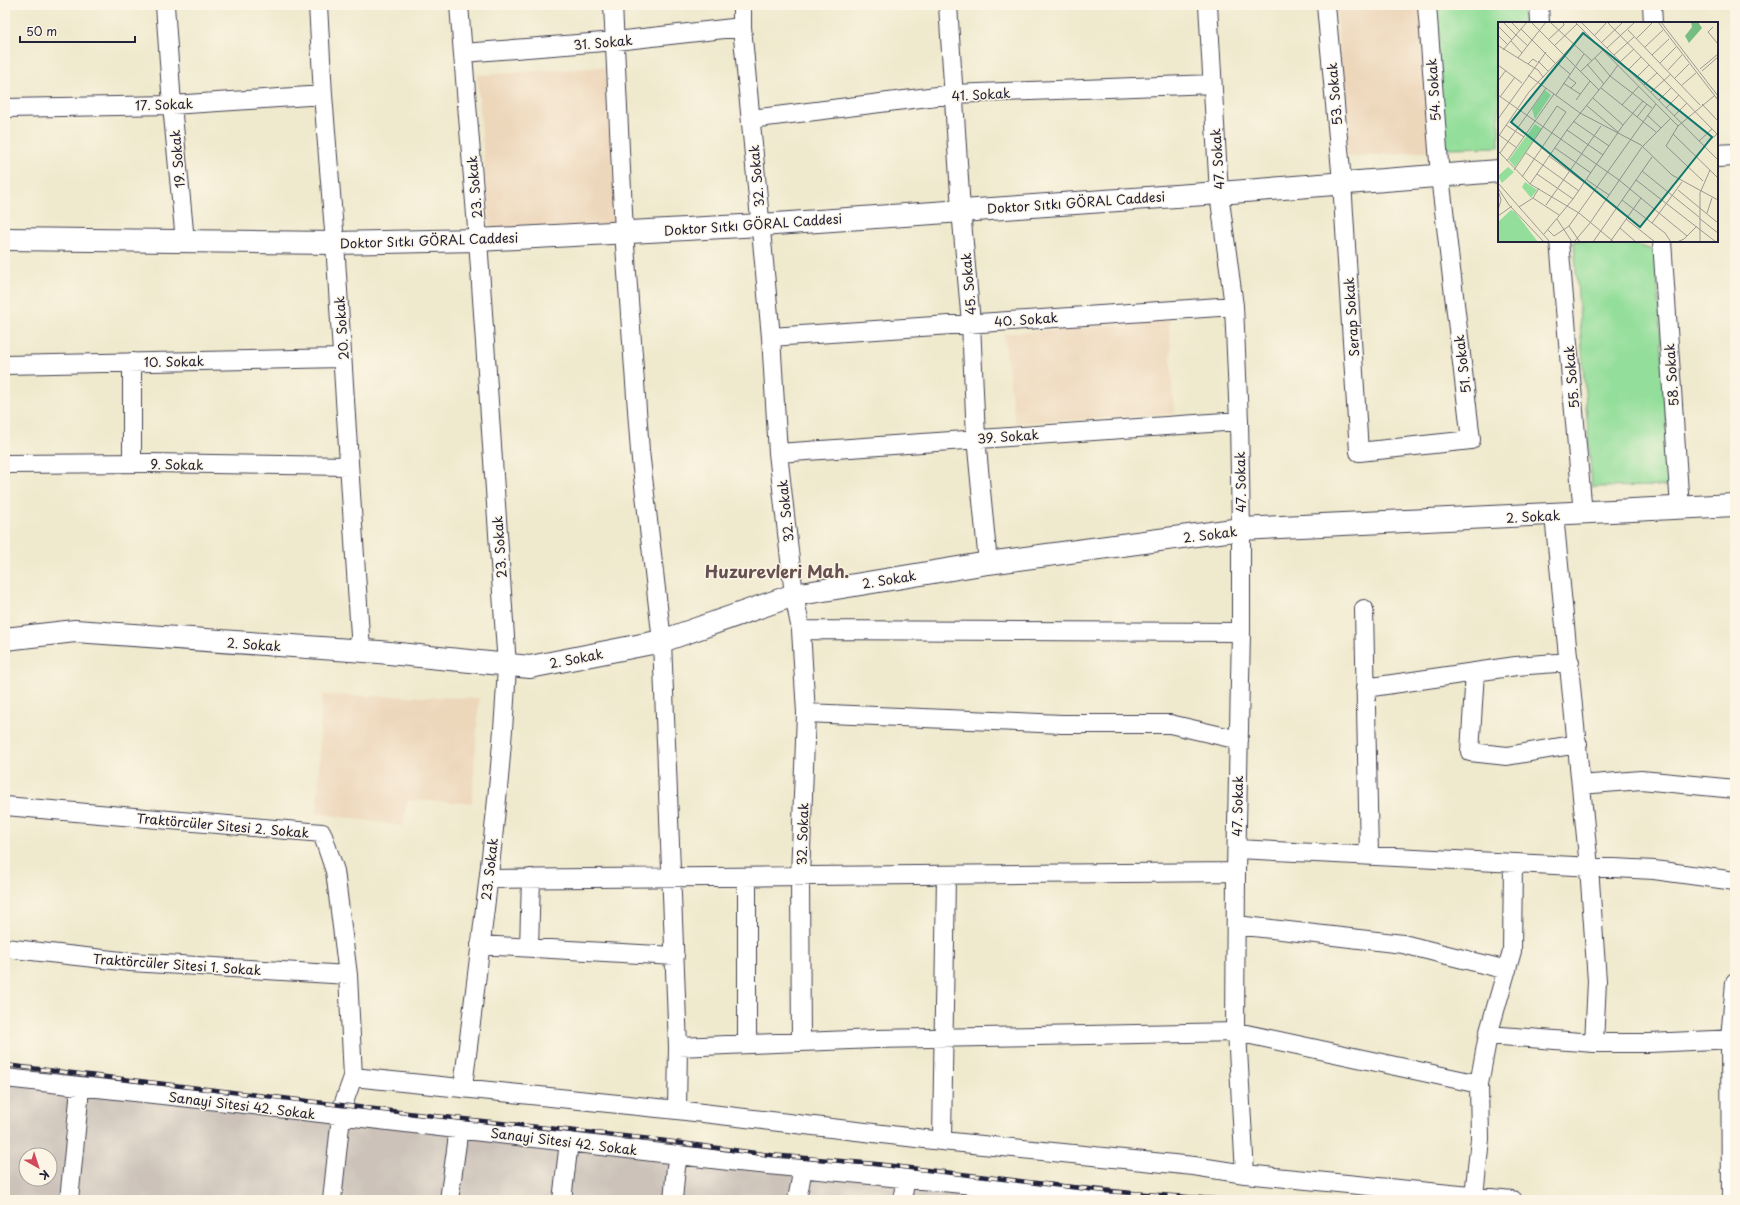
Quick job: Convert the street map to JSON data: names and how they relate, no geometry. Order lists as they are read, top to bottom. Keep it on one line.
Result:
{"streets":{"street":["31. Sokak","54. Sokak","41. Sokak","53. Sokak","17. Sokak","19. Sokak","47. Sokak","32. Sokak","23. Sokak","Doktor Sıtkı GÖRAL Caddesi","45. Sokak","Serap Sokak","40. Sokak","20. Sokak","10. Sokak","51. Sokak","58. Sokak","55. Sokak","39. Sokak","9. Sokak","2. Sokak","Traktörcüler Sitesi 2. Sokak","Traktörcüler Sitesi 1. Sokak","Sanayi Sitesi 42. Sokak"]},"crossings":[["31. Sokak","32. Sokak"],["31. Sokak","23. Sokak"],["54. Sokak","Doktor Sıtkı GÖRAL Caddesi"],["54. Sokak","51. Sokak"],["41. Sokak","47. Sokak"],["41. Sokak","32. Sokak"],["41. Sokak","45. Sokak"],["53. Sokak","Doktor Sıtkı GÖRAL Caddesi"],["53. Sokak","Serap Sokak"],["17. Sokak","19. Sokak"],["17. Sokak","20. Sokak"],["19. Sokak","Doktor Sıtkı GÖRAL Caddesi"],["47. Sokak","Doktor Sıtkı GÖRAL Caddesi"],["47. Sokak","40. Sokak"],["47. Sokak","39. Sokak"],["47. Sokak","2. Sokak"],["32. Sokak","Doktor Sıtkı GÖRAL Caddesi"],["32. Sokak","40. Sokak"],["32. Sokak","39. Sokak"],["32. Sokak","2. Sokak"],["23. Sokak","Doktor Sıtkı GÖRAL Caddesi"],["23. Sokak","2. Sokak"],["Doktor Sıtkı GÖRAL Caddesi","45. Sokak"],["Doktor Sıtkı GÖRAL Caddesi","Serap Sokak"],["Doktor Sıtkı GÖRAL Caddesi","20. Sokak"],["Doktor Sıtkı GÖRAL Caddesi","51. Sokak"],["45. Sokak","40. Sokak"],["45. Sokak","39. Sokak"],["45. Sokak","2. Sokak"],["Serap Sokak","51. Sokak"],["20. Sokak","10. Sokak"],["20. Sokak","9. Sokak"],["20. Sokak","2. Sokak"],["58. Sokak","2. Sokak"],["55. Sokak","2. Sokak"],["Traktörcüler Sitesi 2. Sokak","Traktörcüler Sitesi 1. Sokak"],["Traktörcüler Sitesi 2. Sokak","Sanayi Sitesi 42. Sokak"]],"districts":["Huzurevleri Mah."],"scale_bar":"50 m","north":"bottom right"}
